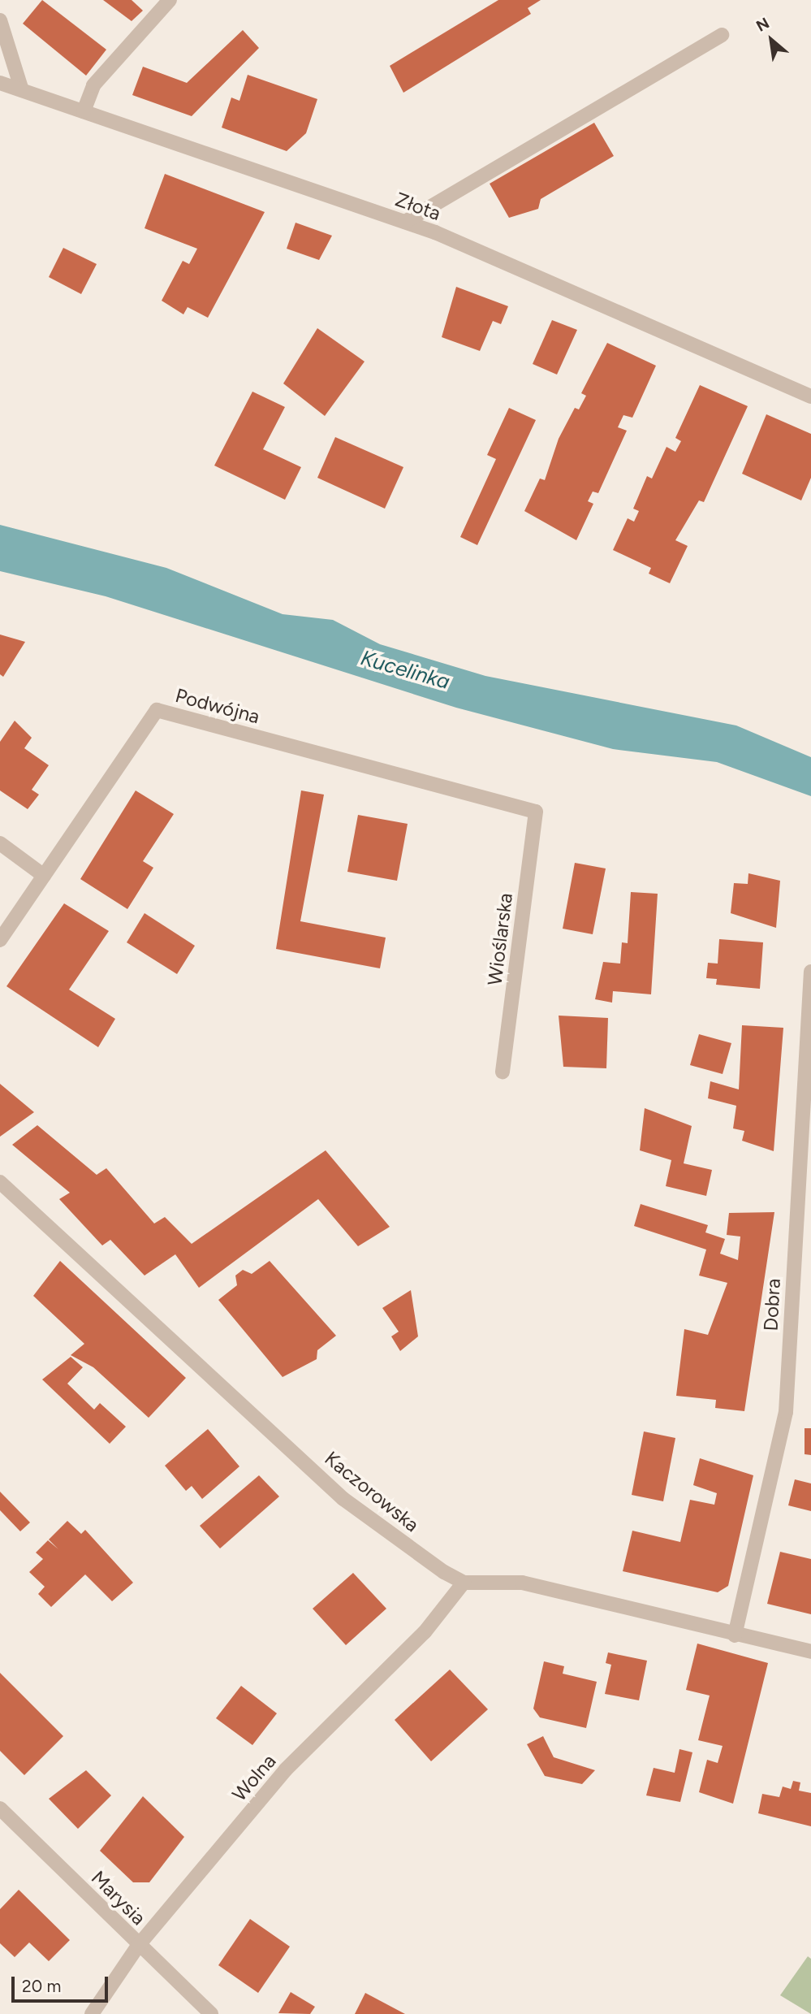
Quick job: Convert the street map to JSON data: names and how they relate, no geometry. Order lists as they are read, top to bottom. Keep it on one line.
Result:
{"streets":{"street":["Złota","Podwójna","Wioślarska","Dobra","Kaczorowska","Wolna","Marysia"]},"crossings":[["Podwójna","Wioślarska"],["Kaczorowska","Wolna"],["Wolna","Marysia"]],"water":["Kucelinka"],"scale_bar":"20 m","north":"top left"}
